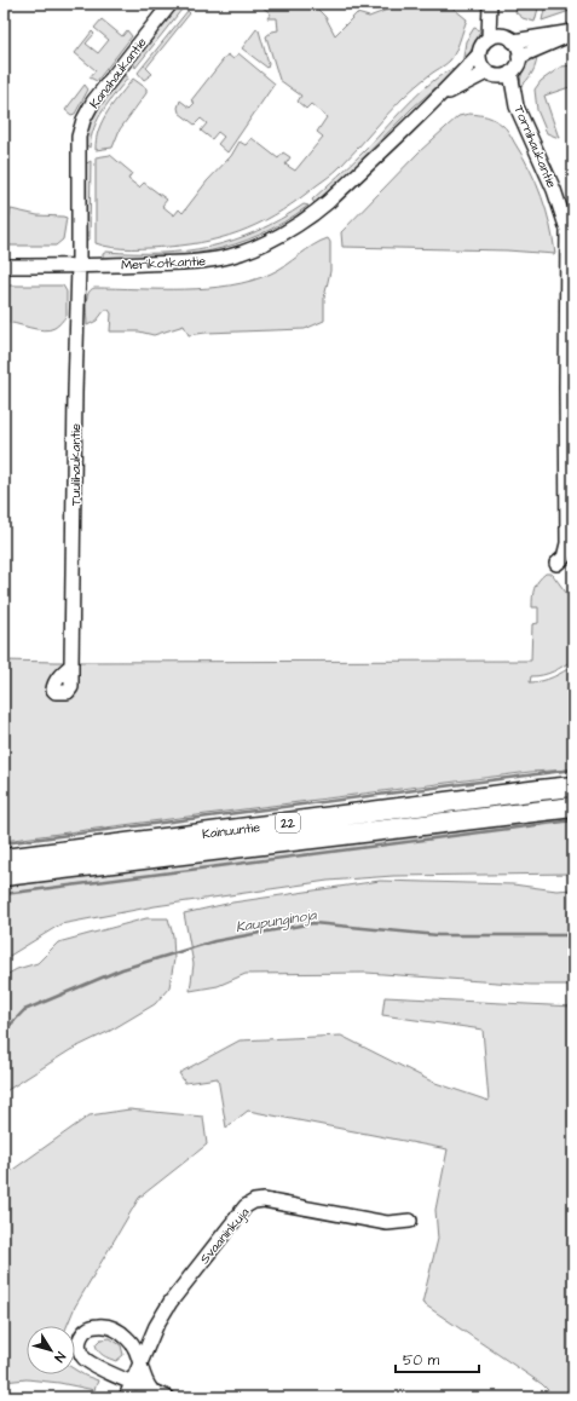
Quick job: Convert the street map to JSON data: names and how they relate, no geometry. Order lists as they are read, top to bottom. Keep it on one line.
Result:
{"streets":{"highway":["22","Kainuuntie"],"street":["Kanahaukantie","Tornihaukantie","Merikotkantie","Tuulihaukantie","Svaaninkuja"]},"crossings":[["Kanahaukantie","Merikotkantie"],["Kanahaukantie","Tuulihaukantie"],["Tornihaukantie","Merikotkantie"],["Merikotkantie","Tuulihaukantie"]],"water":["Kaupunginoja"],"scale_bar":"50 m","north":"bottom right"}
